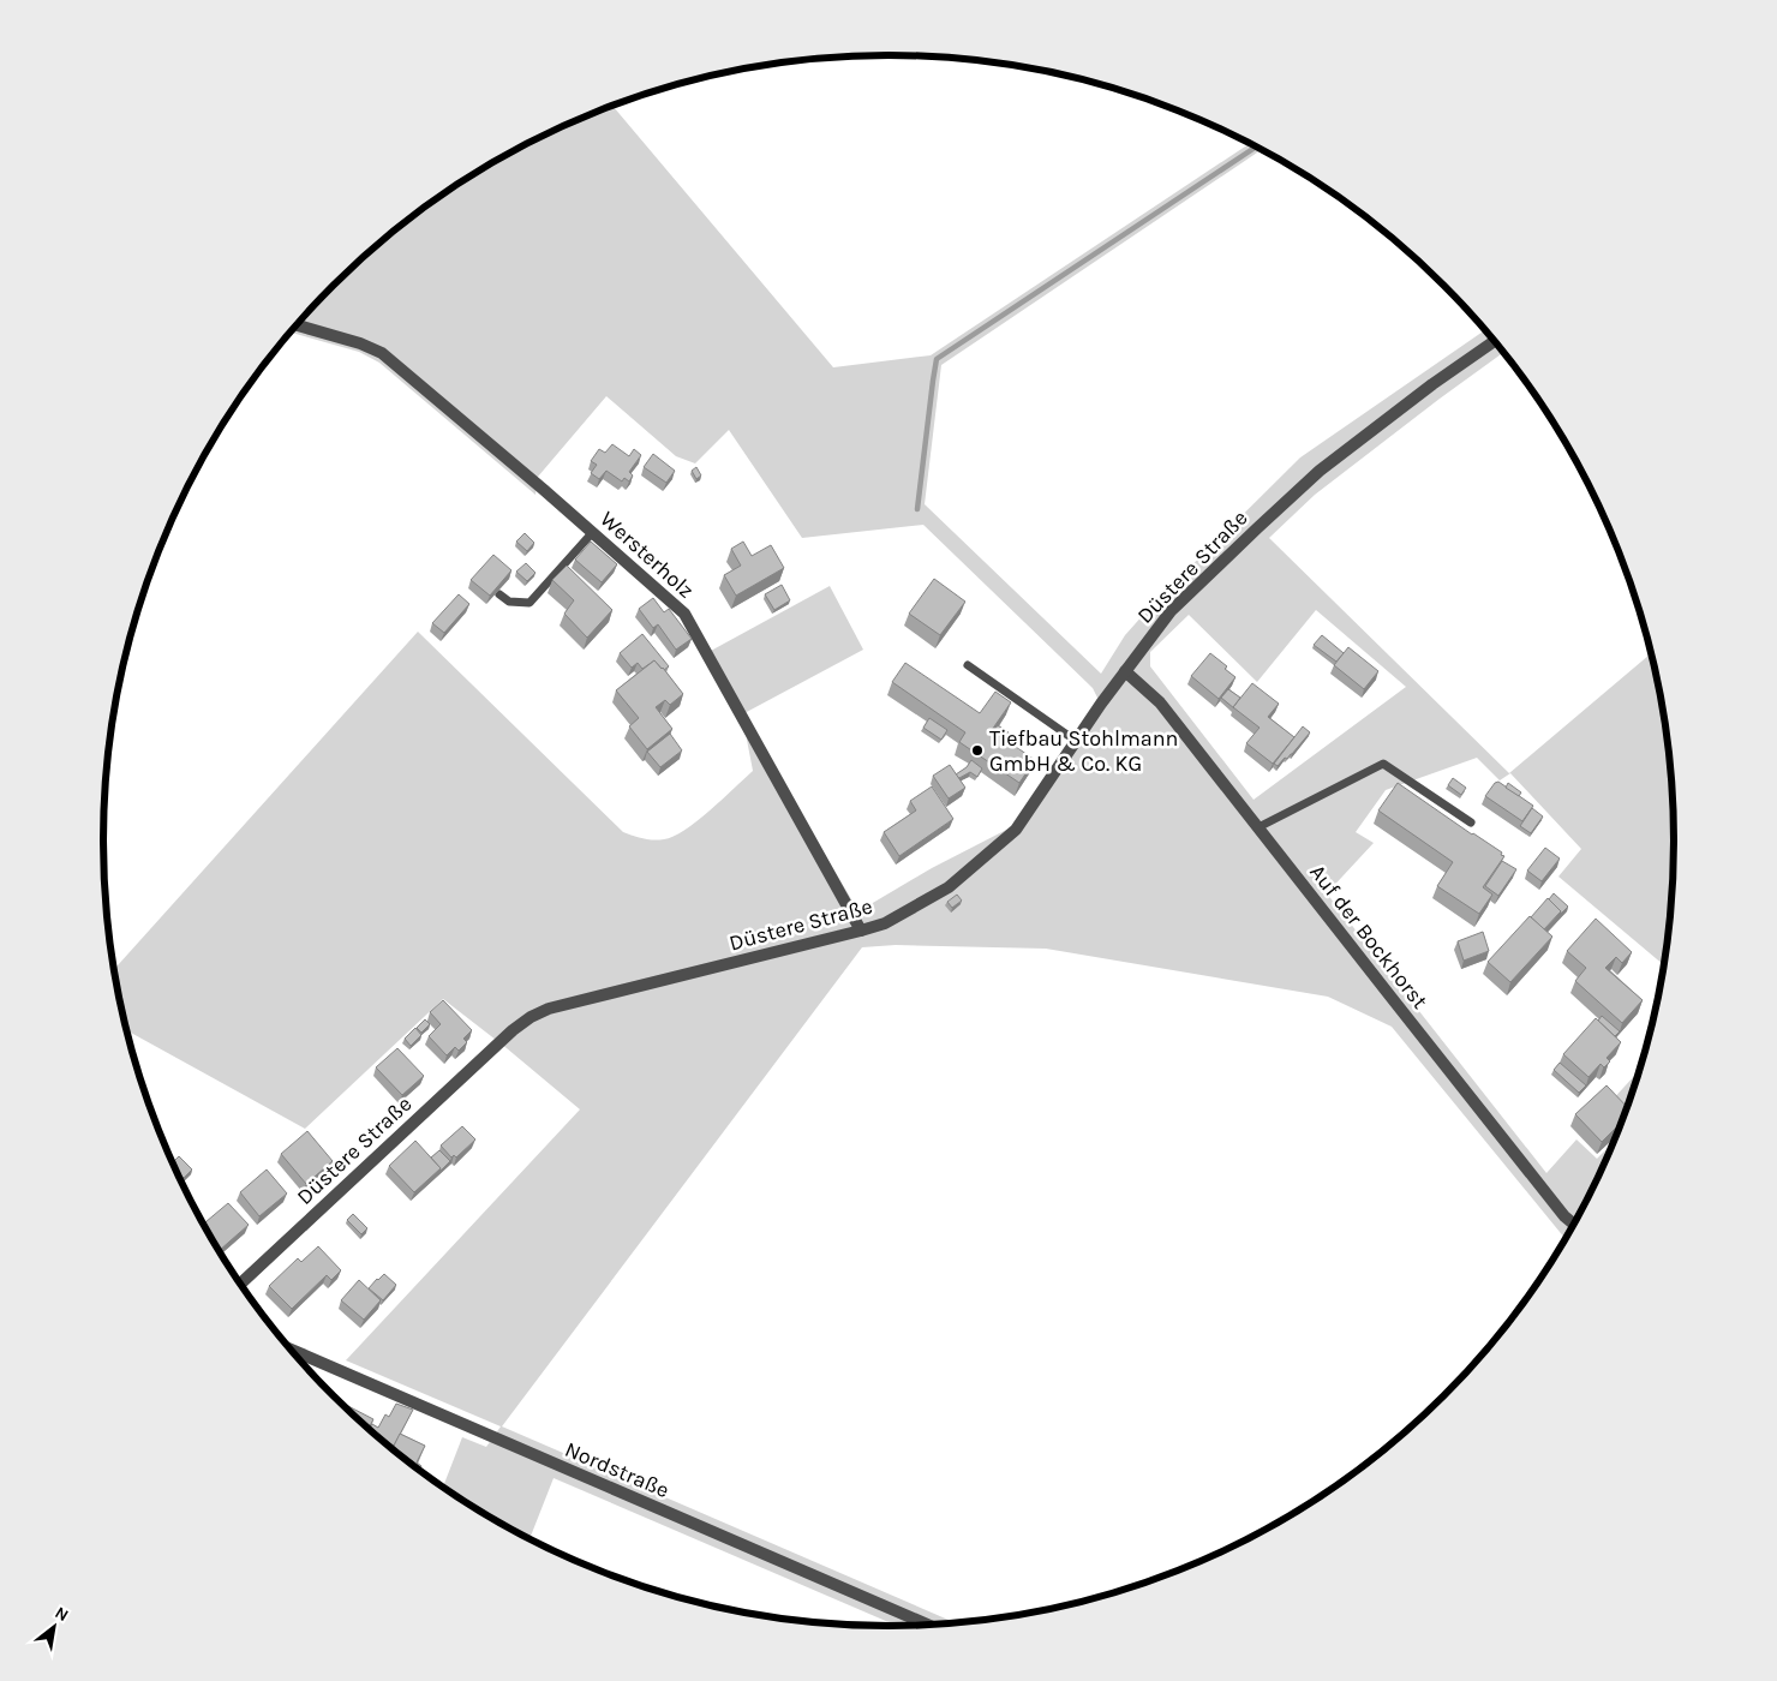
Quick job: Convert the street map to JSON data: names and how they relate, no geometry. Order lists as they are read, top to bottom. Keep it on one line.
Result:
{"streets":{"street":["Wersterholz","Düstere Straße","Auf der Bockhorst","Nordstraße"]},"crossings":[["Wersterholz","Düstere Straße"],["Düstere Straße","Auf der Bockhorst"]],"places":["Tiefbau Stohlmann GmbH & Co. KG"],"north":"top right"}
